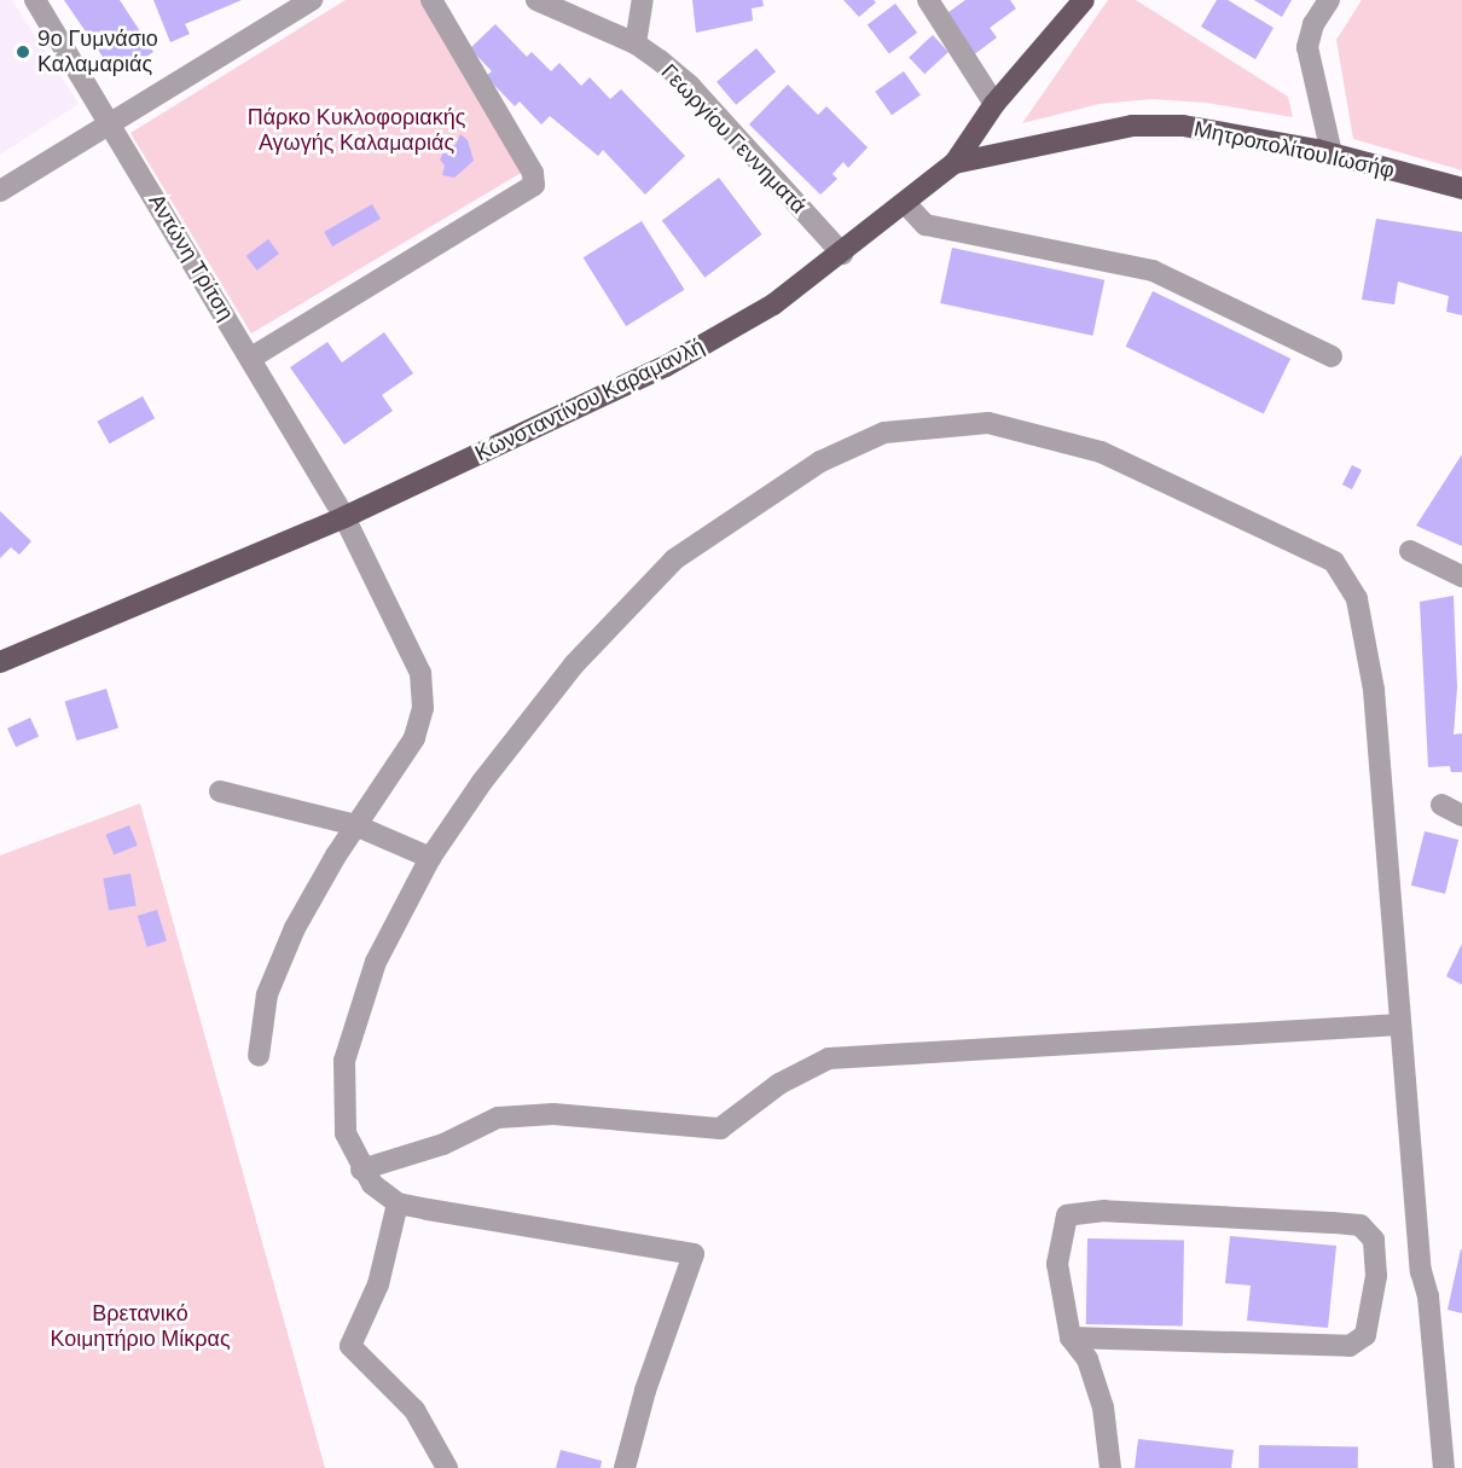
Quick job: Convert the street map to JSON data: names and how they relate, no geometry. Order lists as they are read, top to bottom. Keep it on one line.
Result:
{"streets":{"main road":["Μητροπολίτου Ιωσήφ","Κωνσταντίνου Καραμανλή"],"street":["Γεωργίου Γεννηματά","Αντώνη Τρίτση"]},"crossings":[["Γεωργίου Γεννηματά","Κωνσταντίνου Καραμανλή"],["Μητροπολίτου Ιωσήφ","Κωνσταντίνου Καραμανλή"],["Αντώνη Τρίτση","Κωνσταντίνου Καραμανλή"]],"parks":["Πάρκο Κυκλοφοριακής Αγωγής Καλαμαριάς","Βρετανικό Κοιμητήριο Μίκρας"],"places":["9ο Γυμνάσιο Καλαμαριάς"]}
